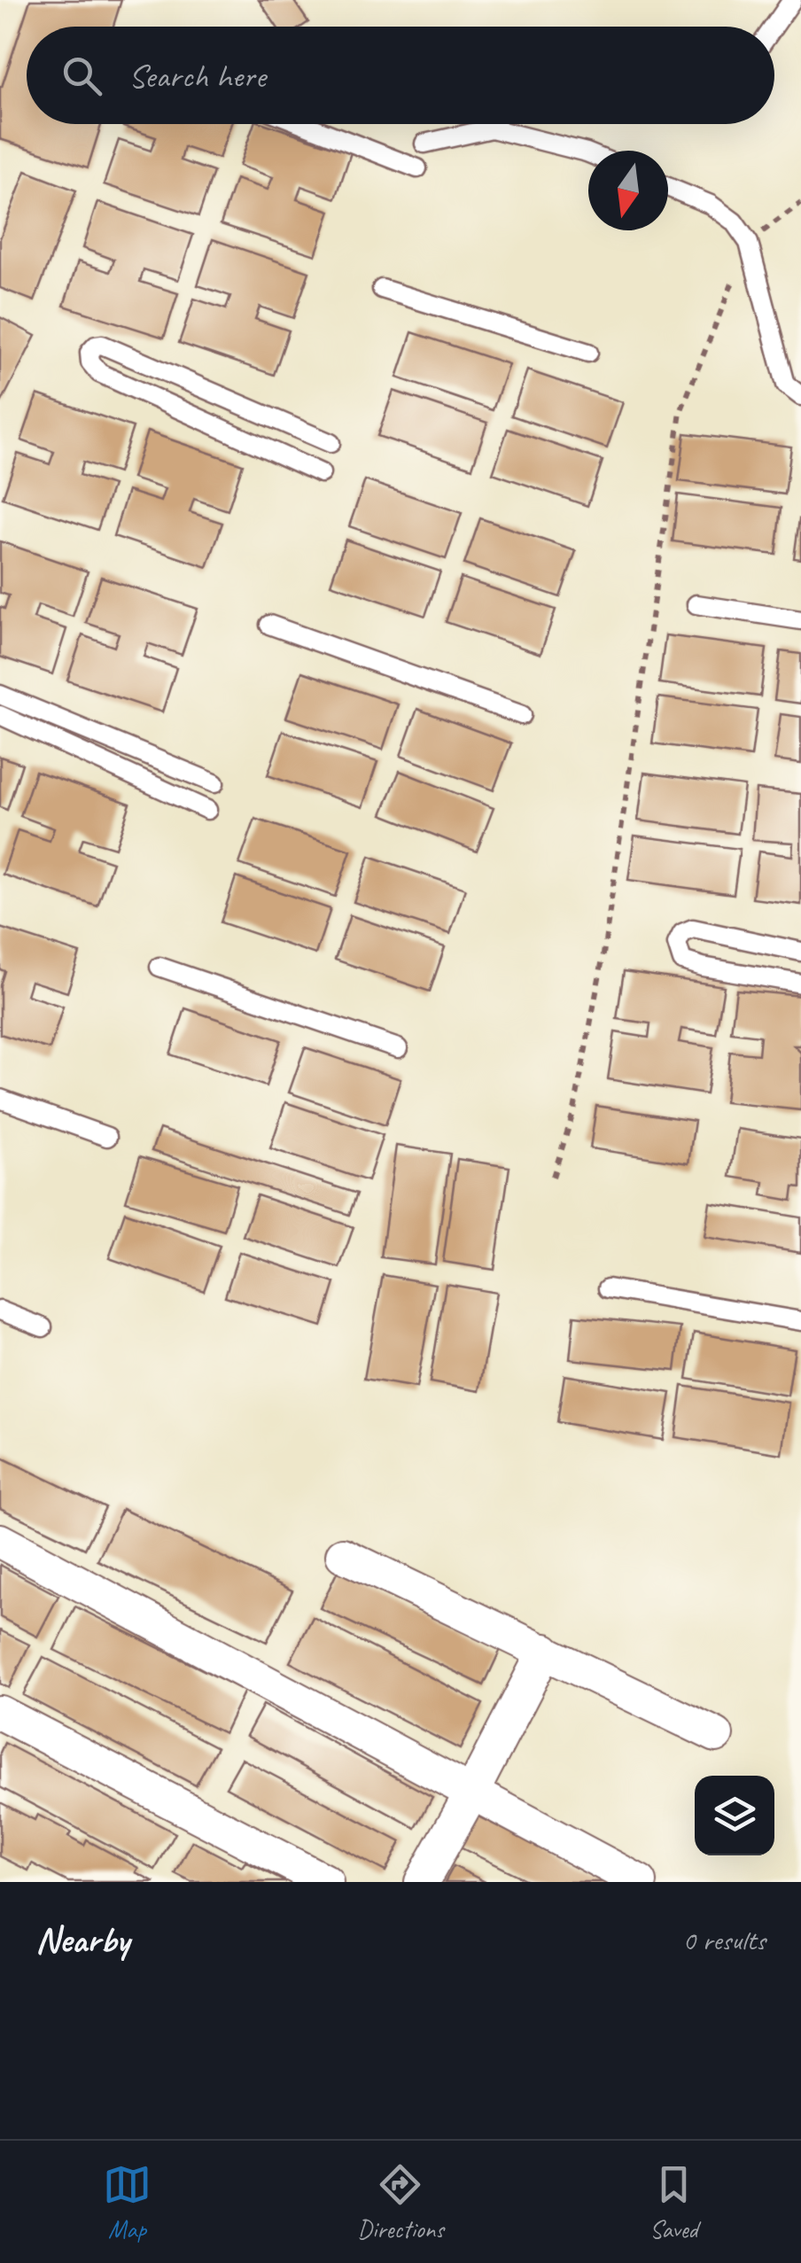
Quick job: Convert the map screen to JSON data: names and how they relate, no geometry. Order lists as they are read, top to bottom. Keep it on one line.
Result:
{"north":"bottom","page":{"search":"Search here","heading":["Nearby","0 results"],"nav":["Map","Directions","Saved"]}}
